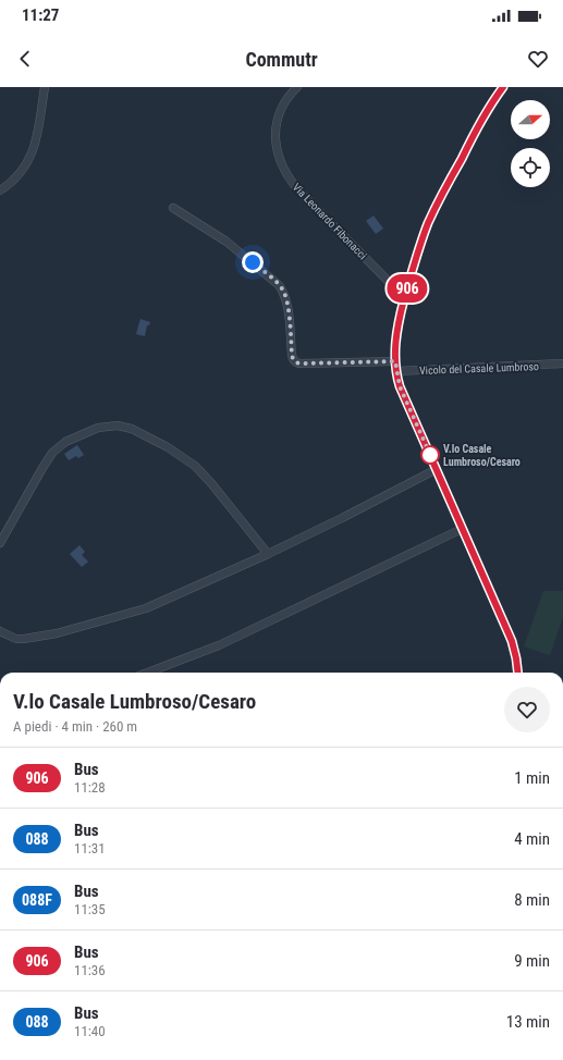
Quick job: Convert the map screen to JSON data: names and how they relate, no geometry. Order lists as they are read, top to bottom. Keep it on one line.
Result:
{"streets":{"street":["Via Leonardo Fibonacci","Vicolo del Casale Lumbroso"]},"places":["V.lo Casale Lumbroso/Cesaro"],"lines":["bus line 906"],"north":"right","page":{"status":"11:27","header":"Commutr","on_map":"906","heading":["V.lo Casale Lumbroso/Cesaro","A piedi · 4 min · 260 m"],"list":[{"mark":"906","name":"Bus","note":"11:28","value":"1 min"},{"mark":"088","name":"Bus","note":"11:31","value":"4 min"},{"mark":"088F","name":"Bus","note":"11:35","value":"8 min"},{"mark":"906","name":"Bus","note":"11:36","value":"9 min"},{"mark":"088","name":"Bus","note":"11:40","value":"13 min"}]}}
